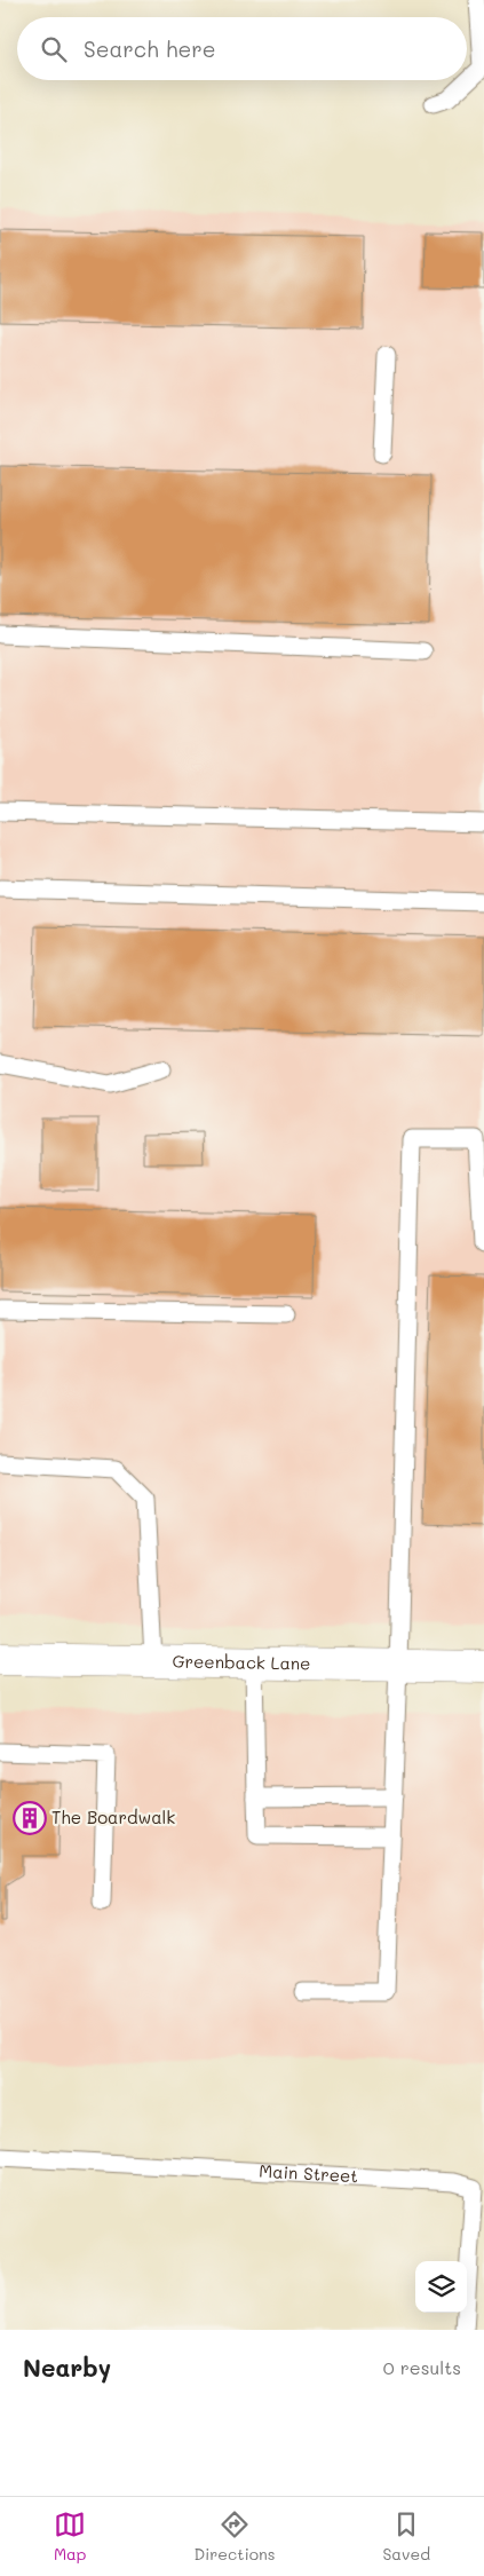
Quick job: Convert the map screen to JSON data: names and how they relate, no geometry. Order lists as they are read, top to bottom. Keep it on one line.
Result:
{"streets":{"main road":["Greenback Lane"],"lane":["Main Street"]},"places":{"building":["The Boardwalk"]},"page":{"search":"Search here","heading":["Nearby","0 results"],"nav":["Map","Directions","Saved"]}}
